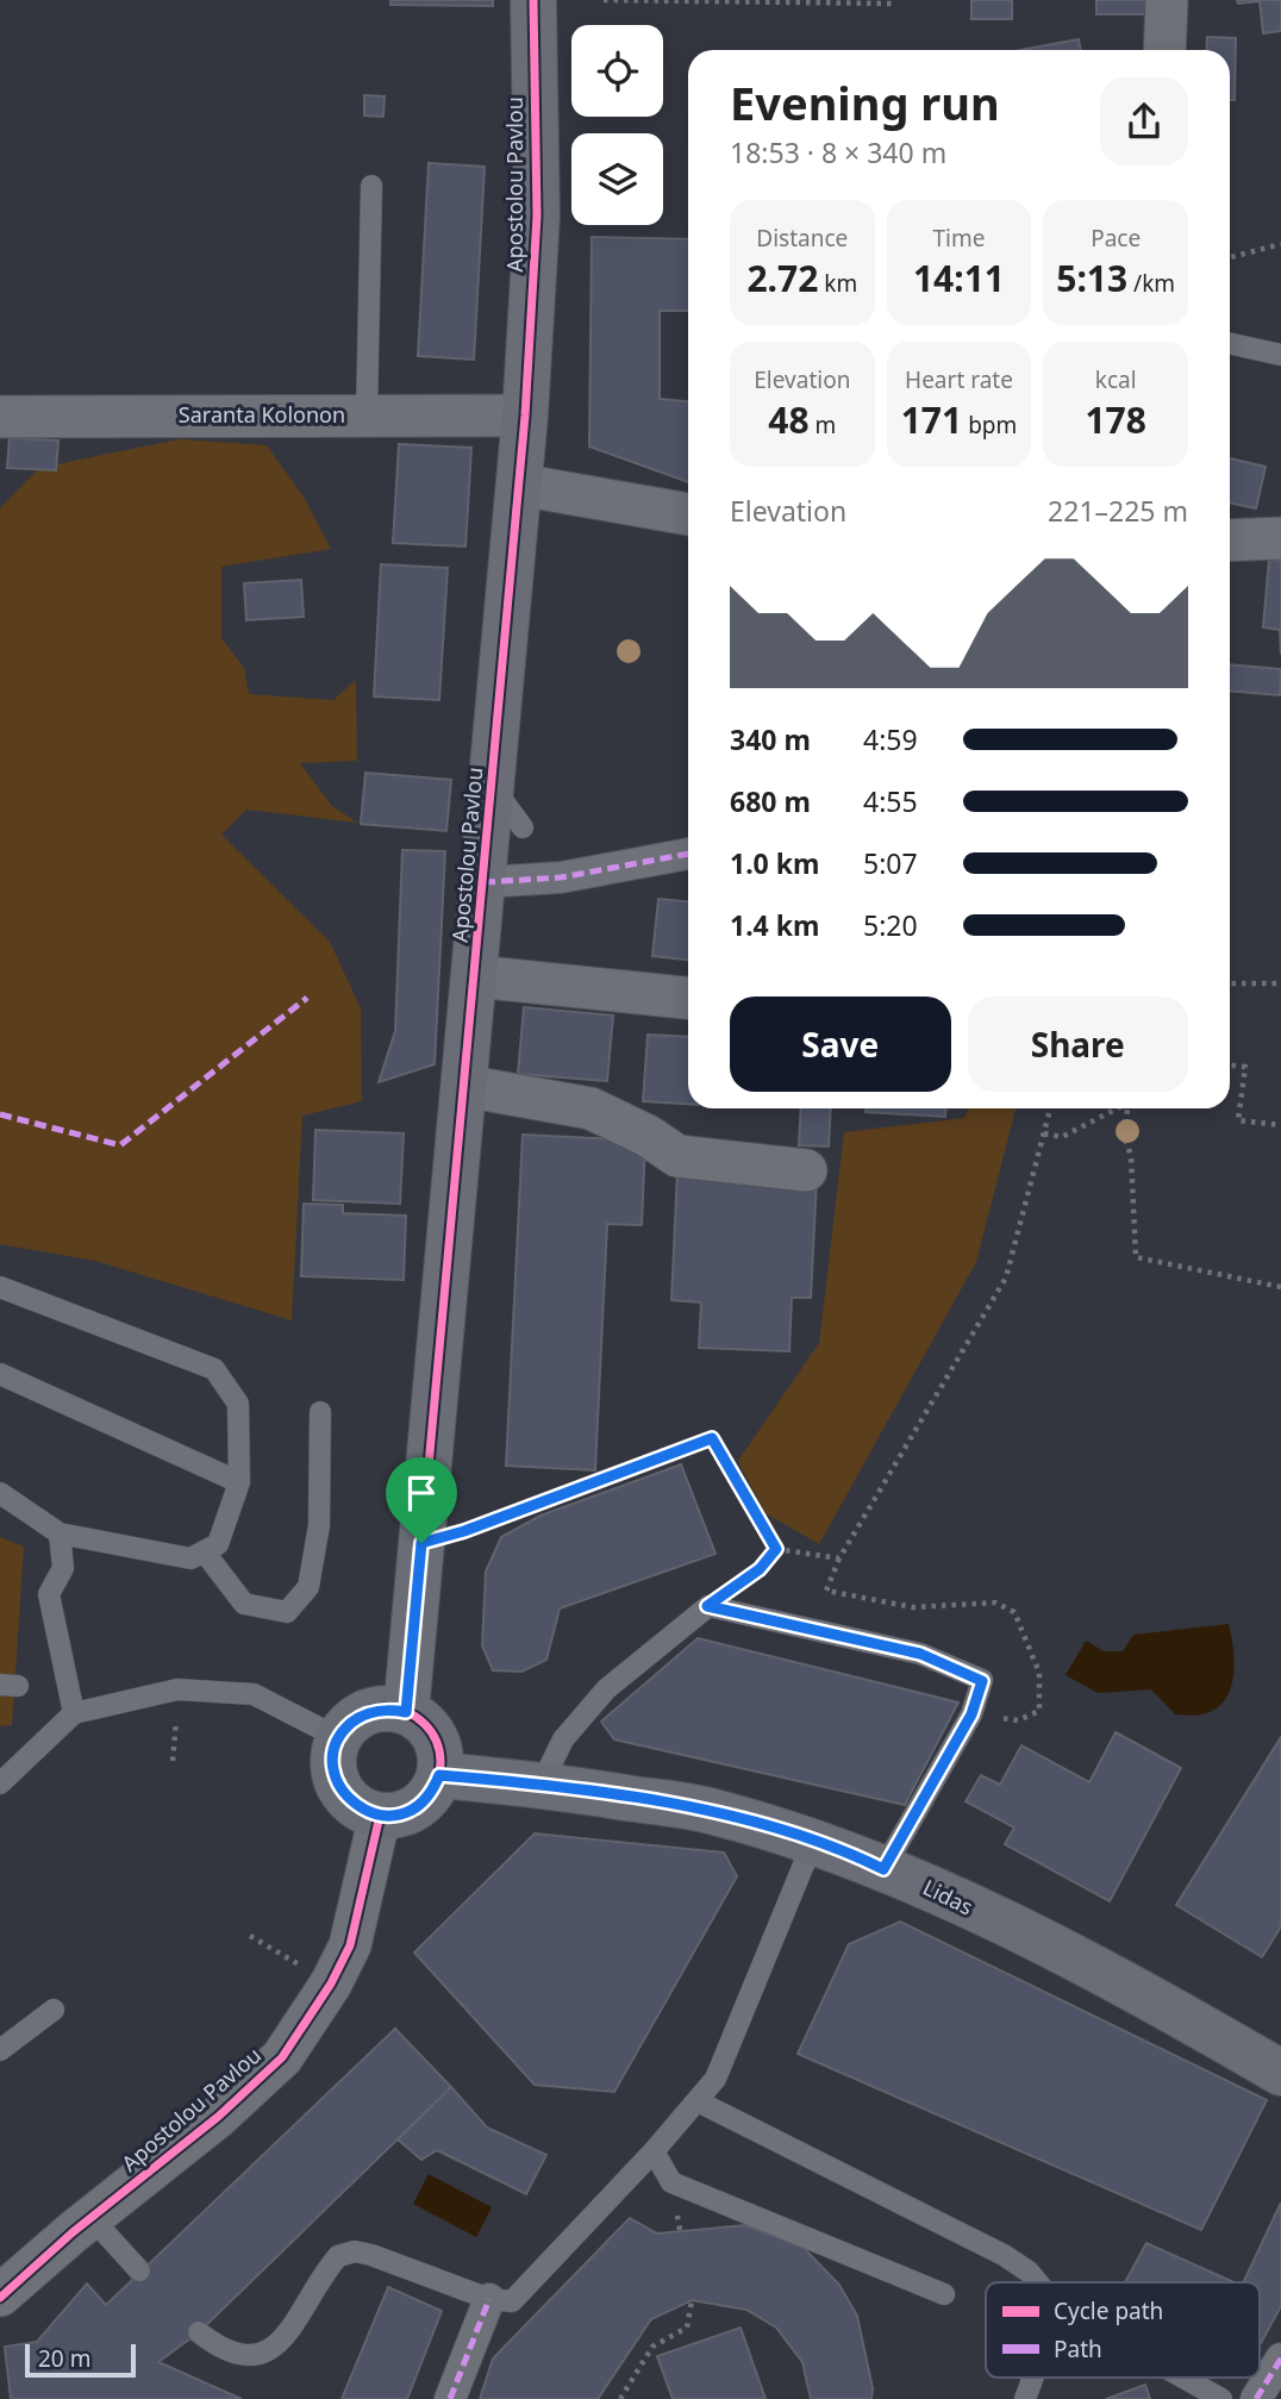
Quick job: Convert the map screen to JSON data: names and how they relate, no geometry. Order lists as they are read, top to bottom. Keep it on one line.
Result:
{"streets":{"main road":["Apostolou Pavlou","Lidas"],"street":["Saranta Kolonon"]},"crossings":[["Apostolou Pavlou","Saranta Kolonon"],["Apostolou Pavlou","Lidas"]],"legend":["Cycle path","Path"],"scale_bar":"20 m","page":{"heading":["Evening run","18:53 · 8 × 340 m"],"stats":[["Distance","2.72 km"],["Time","14:11"],["Pace","5:13 /km"],["Elevation","48 m"],["Heart rate","171 bpm"],["kcal","178"]],"chart":["Elevation","221–225 m"],"list":[{"name":"340 m","note":"4:59"},{"name":"680 m","note":"4:55"},{"name":"1.0 km","note":"5:07"},{"name":"1.4 km","note":"5:20"}],"buttons":["Save","Share"],"scale":"20 m"}}
